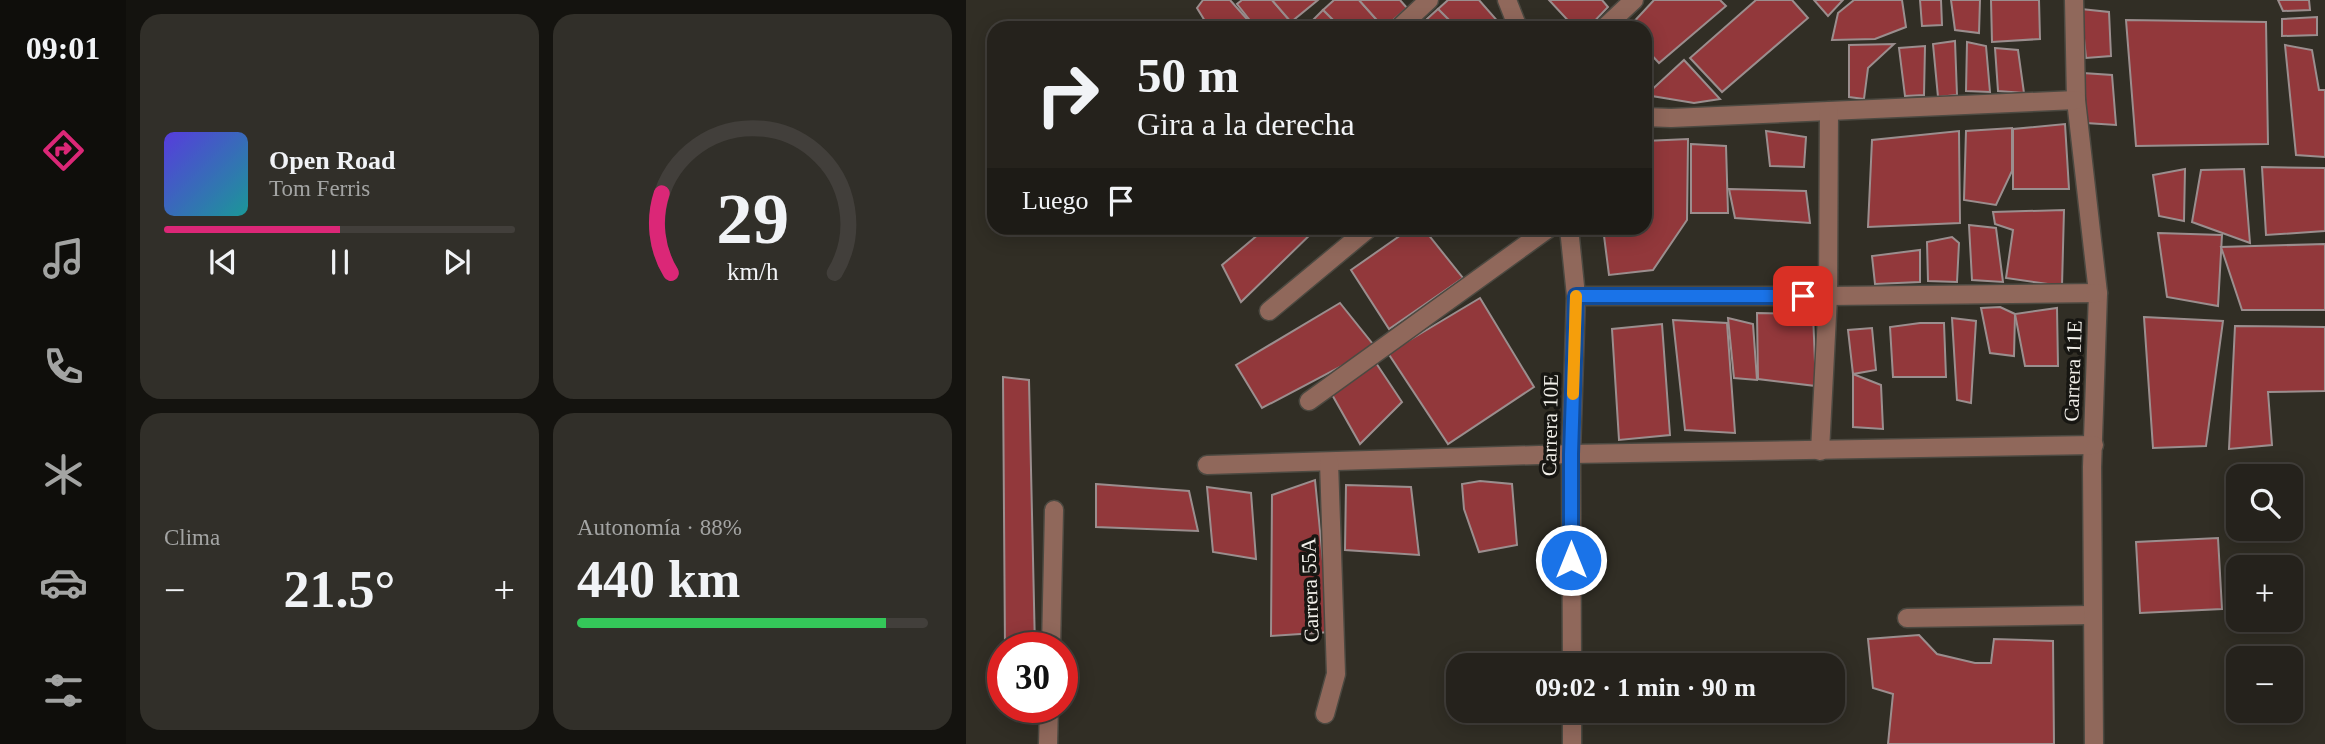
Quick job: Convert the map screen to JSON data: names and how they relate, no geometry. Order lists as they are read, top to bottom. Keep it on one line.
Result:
{"streets":{"street":["Carrera 11E","Carrera 10E","Carrera 55A"]},"page":{"tabs":"09:01","turn":["50 m","Gira a la derecha"],"song":["Open Road","Tom Ferris"],"then":"Luego","tile":["Clima",["Autonomía · 88%","440 km"]],"map_buttons":["+","−"],"heat":["−","21.5°","+"],"limit":"30","trip":"09:02 · 1 min · 90 m","gauge":["29","km/h"]}}
